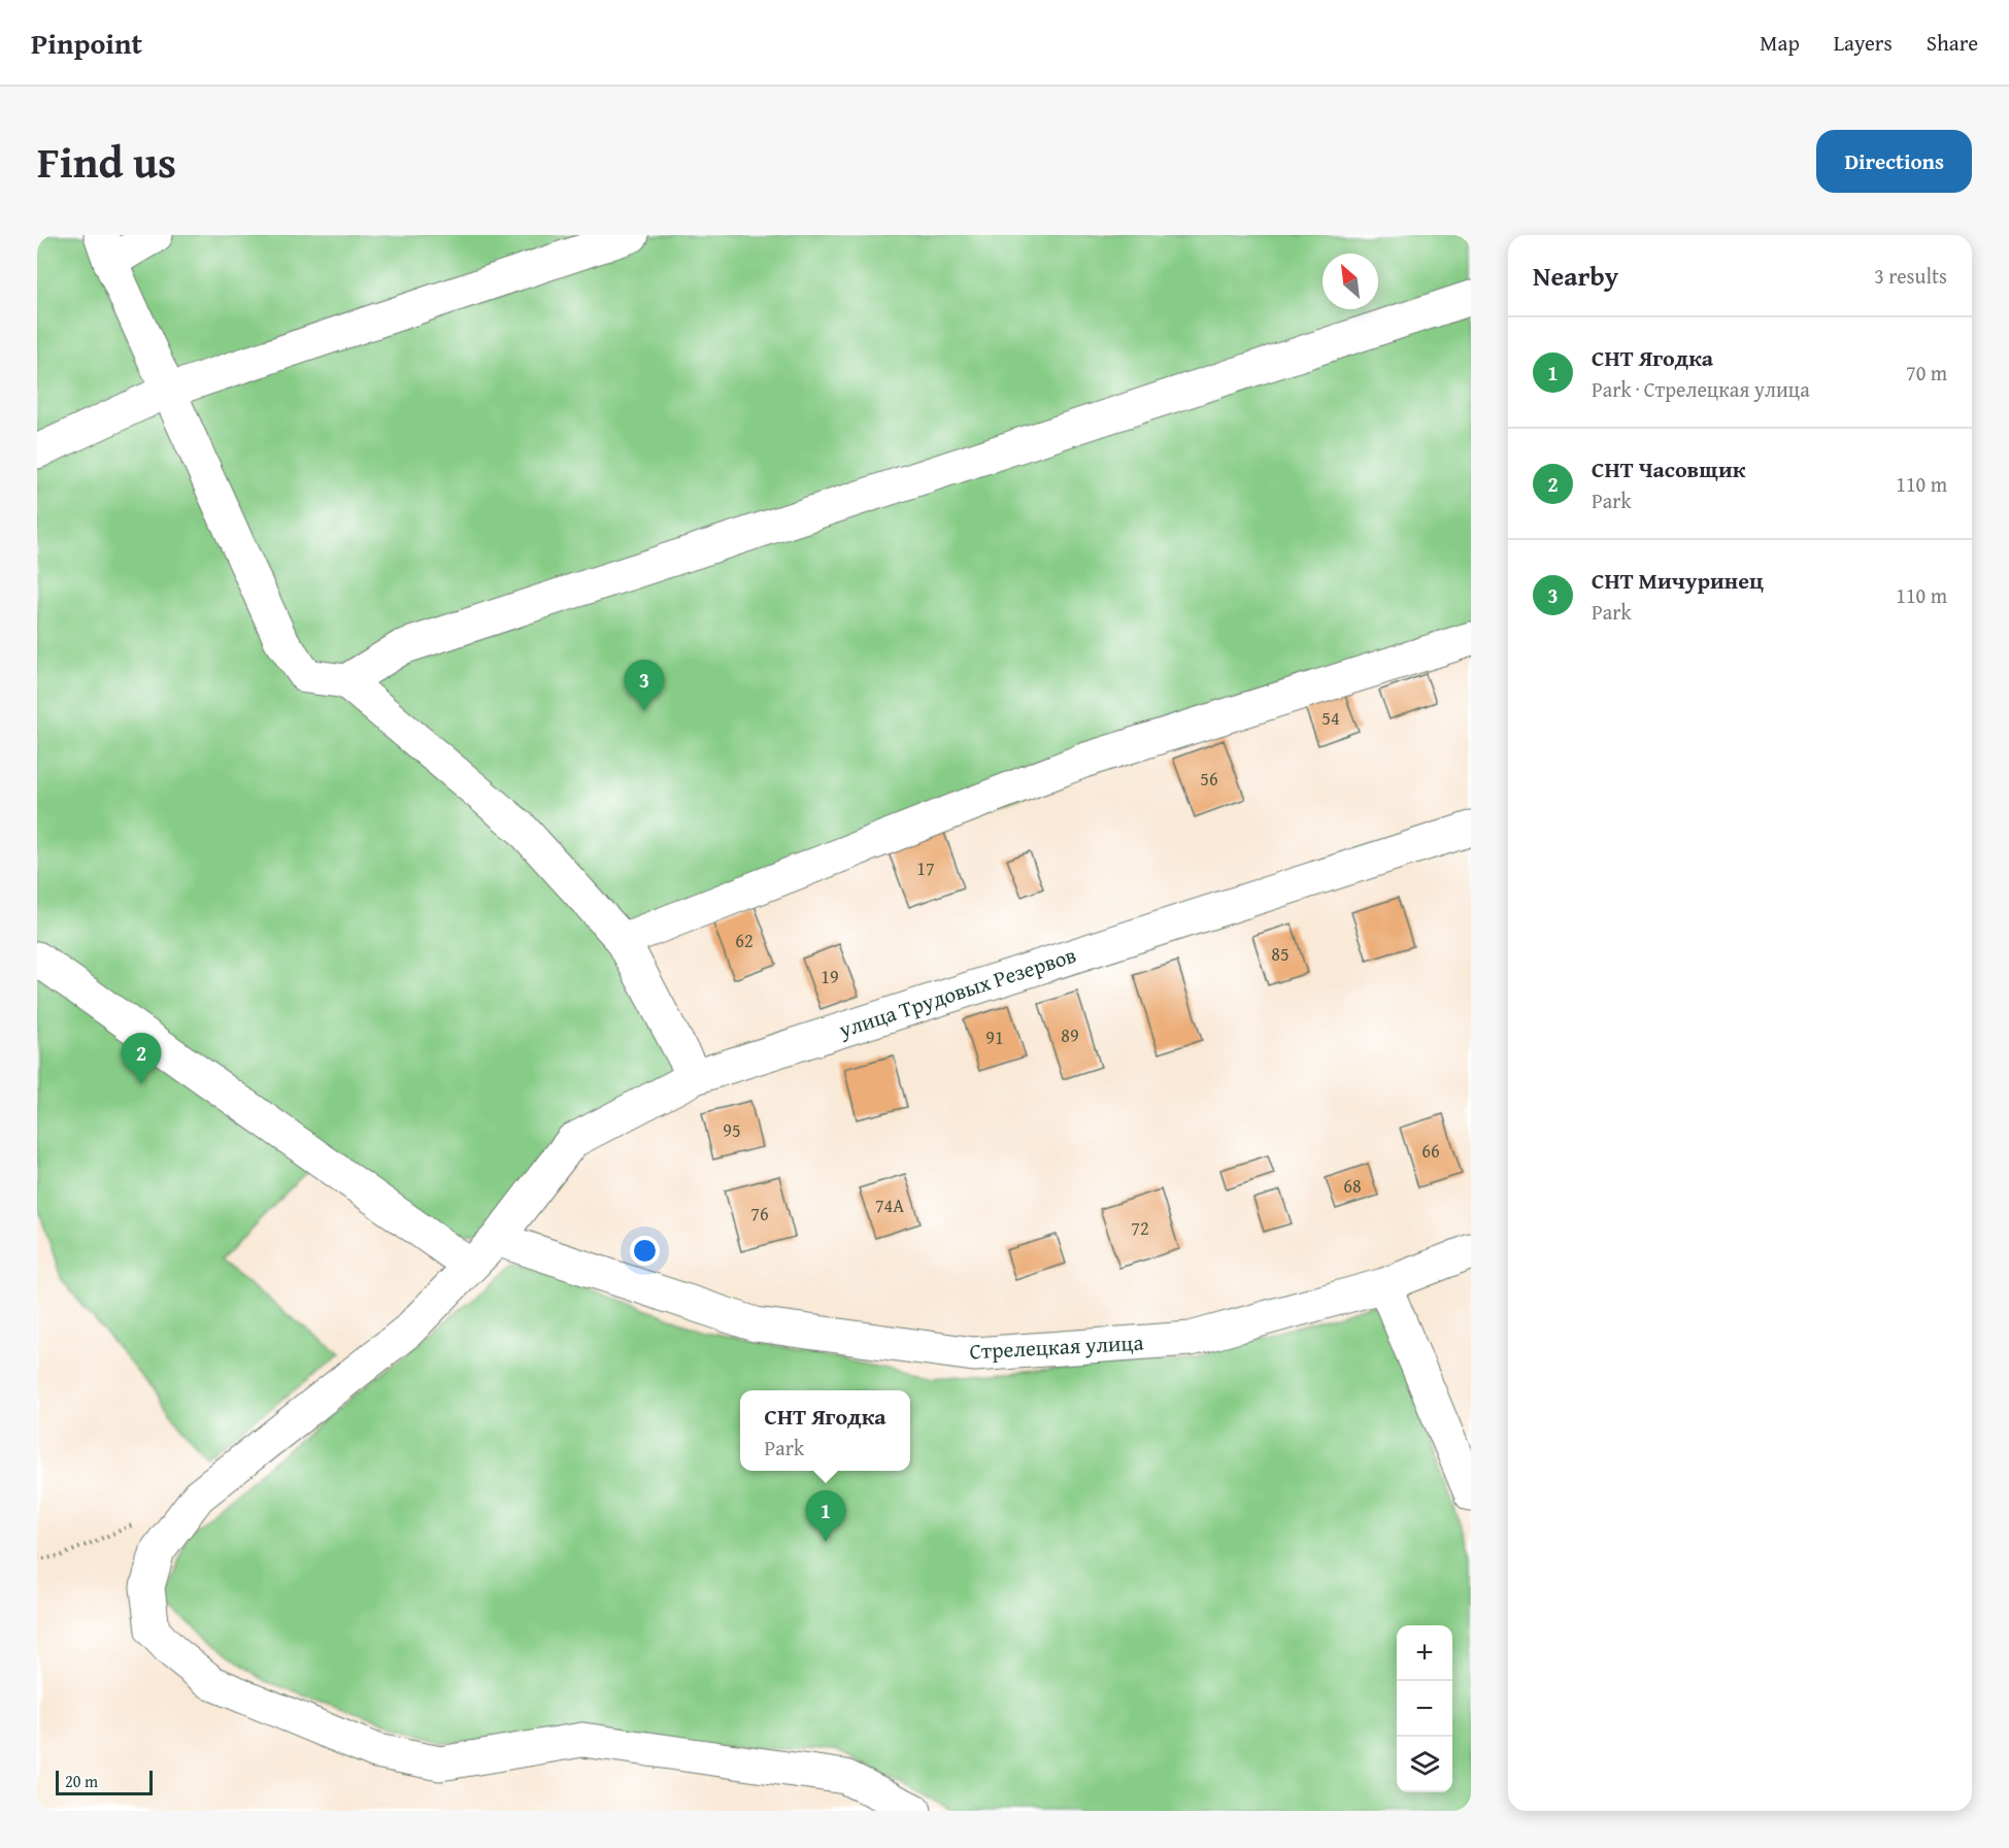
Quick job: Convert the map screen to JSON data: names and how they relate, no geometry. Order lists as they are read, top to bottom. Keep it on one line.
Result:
{"streets":{"street":["улица Трудовых Резервов","Стрелецкая улица"]},"crossings":[["улица Трудовых Резервов","Стрелецкая улица"]],"house_numbers":["54","56","17","62","85","19","89","91","95","66","68","74А","76","72"],"scale_bar":"20 m","north":"top left","page":{"header":"Pinpoint","nav":["Map","Layers","Share"],"title":"Find us","buttons":"Directions","heading":["Nearby","3 results"],"list":[{"mark":"1","name":"СНТ Ягодка","note":"Park · Стрелецкая улица","value":"70 m"},{"mark":"2","name":"СНТ Часовщик","note":"Park","value":"110 m"},{"mark":"3","name":"СНТ Мичуринец","note":"Park","value":"110 m"}],"pins":["3","2","1"],"popup":["СНТ Ягодка","Park"],"map_buttons":["+","−"],"scale":"20 m"}}
